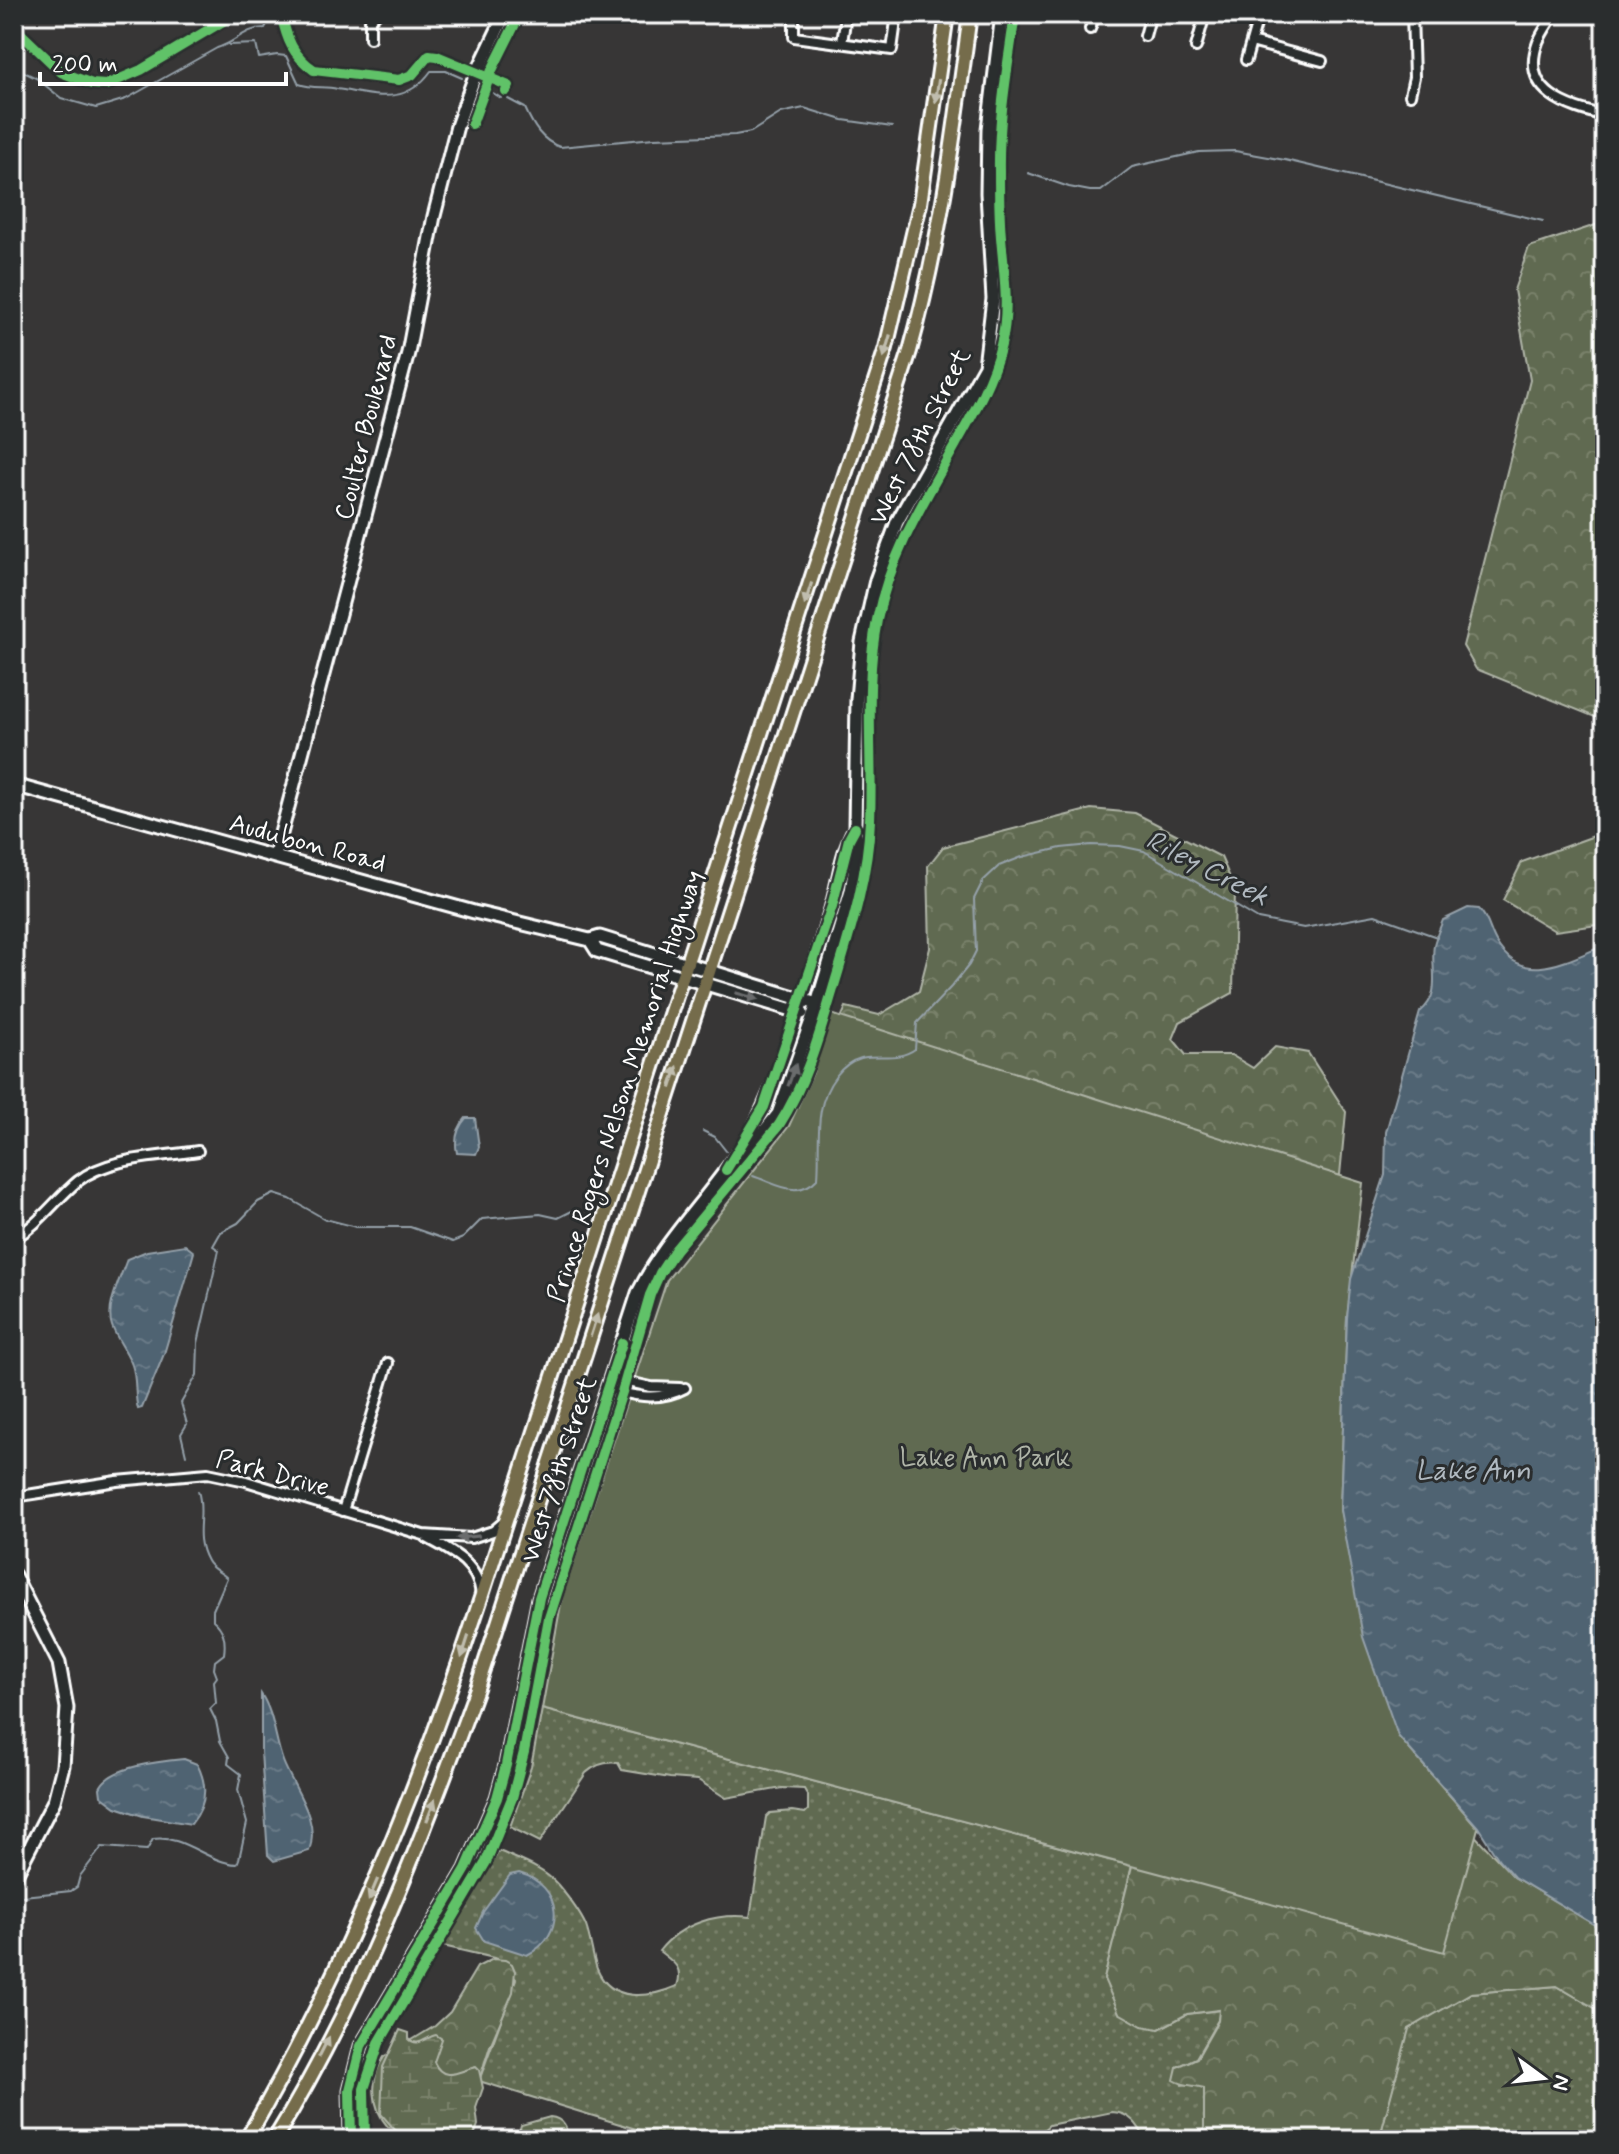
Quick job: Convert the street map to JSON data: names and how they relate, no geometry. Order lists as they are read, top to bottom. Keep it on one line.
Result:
{"streets":{"main road":["Prince Rogers Nelson Memorial Highway"],"street":["Coulter Boulevard","West 78th Street","Audubon Road","Park Drive"]},"crossings":[["Coulter Boulevard","Audubon Road"],["West 78th Street","Audubon Road"],["Audubon Road","Prince Rogers Nelson Memorial Highway"],["Prince Rogers Nelson Memorial Highway","Park Drive"]],"water":["Riley Creek","Lake Ann"],"parks":["Lake Ann Park"],"scale_bar":"200 m","north":"right"}
